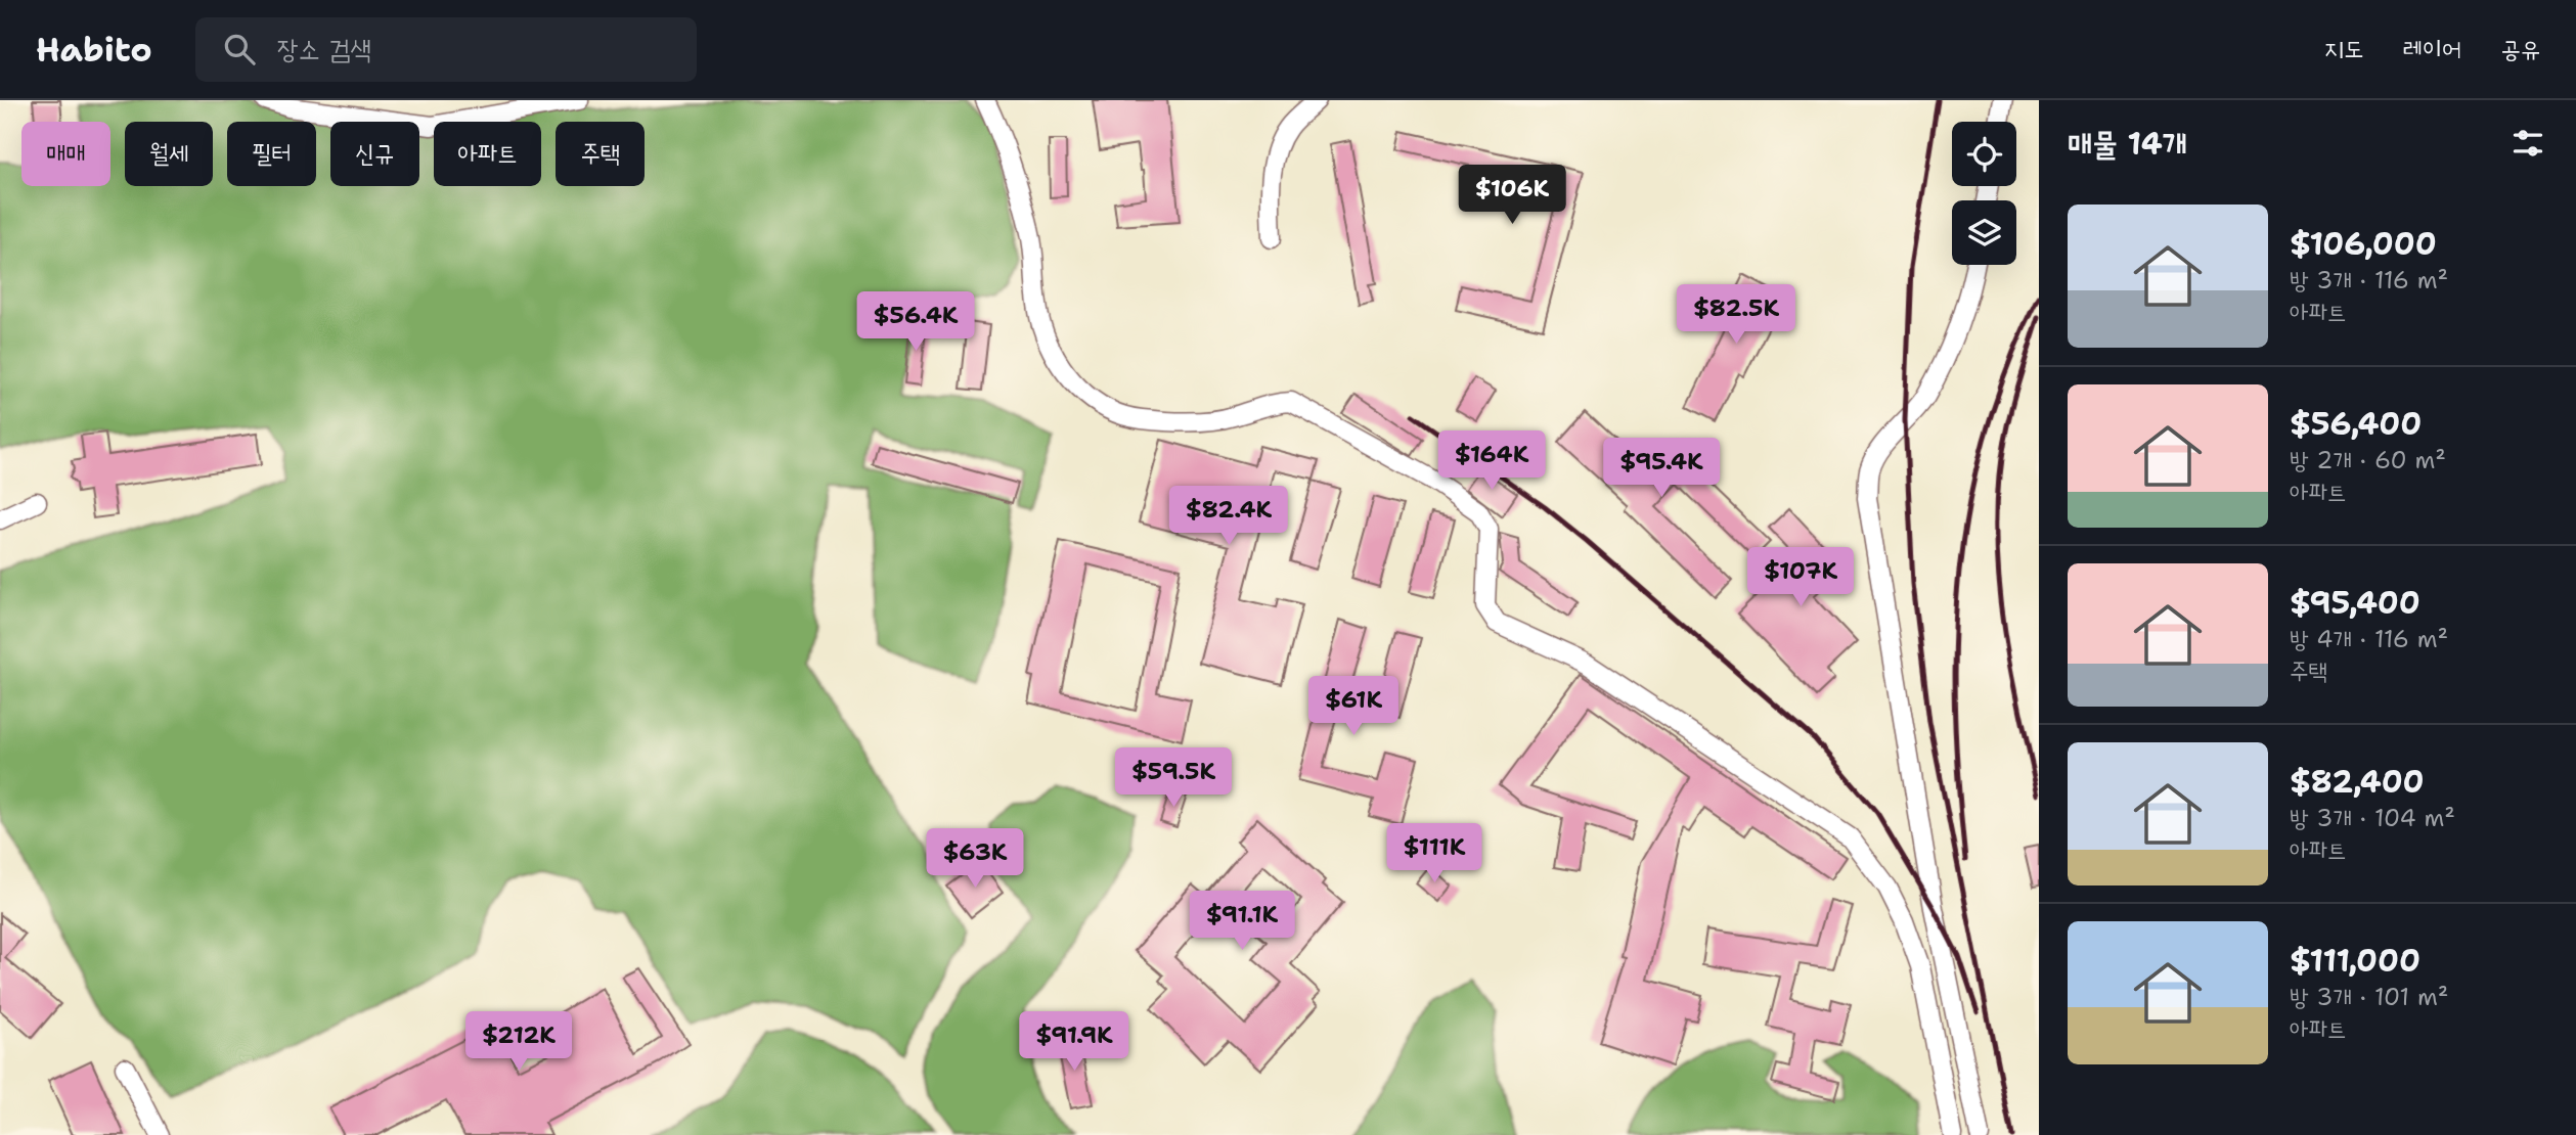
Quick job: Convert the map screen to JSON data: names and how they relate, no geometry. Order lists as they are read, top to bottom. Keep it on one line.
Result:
{"page":{"header":"Habito","search":"장소 검색","nav":["지도","레이어","공유"],"heading":"매물 14개","chip":["매매","월세","필터","신규","아파트","주택"],"price":["$106K","$82.5K","$56.4K","$164K","$95.4K","$82.4K","$107K","$61K","$59.5K","$111K","$63K","$91.1K","$212K","$91.9K"],"list":[{"name":"$106,000","note":"방 3개 · 116 m² · 아파트"},{"name":"$56,400","note":"방 2개 · 60 m² · 아파트"},{"name":"$95,400","note":"방 4개 · 116 m² · 주택"},{"name":"$82,400","note":"방 3개 · 104 m² · 아파트"},{"name":"$111,000","note":"방 3개 · 101 m² · 아파트"}]}}
